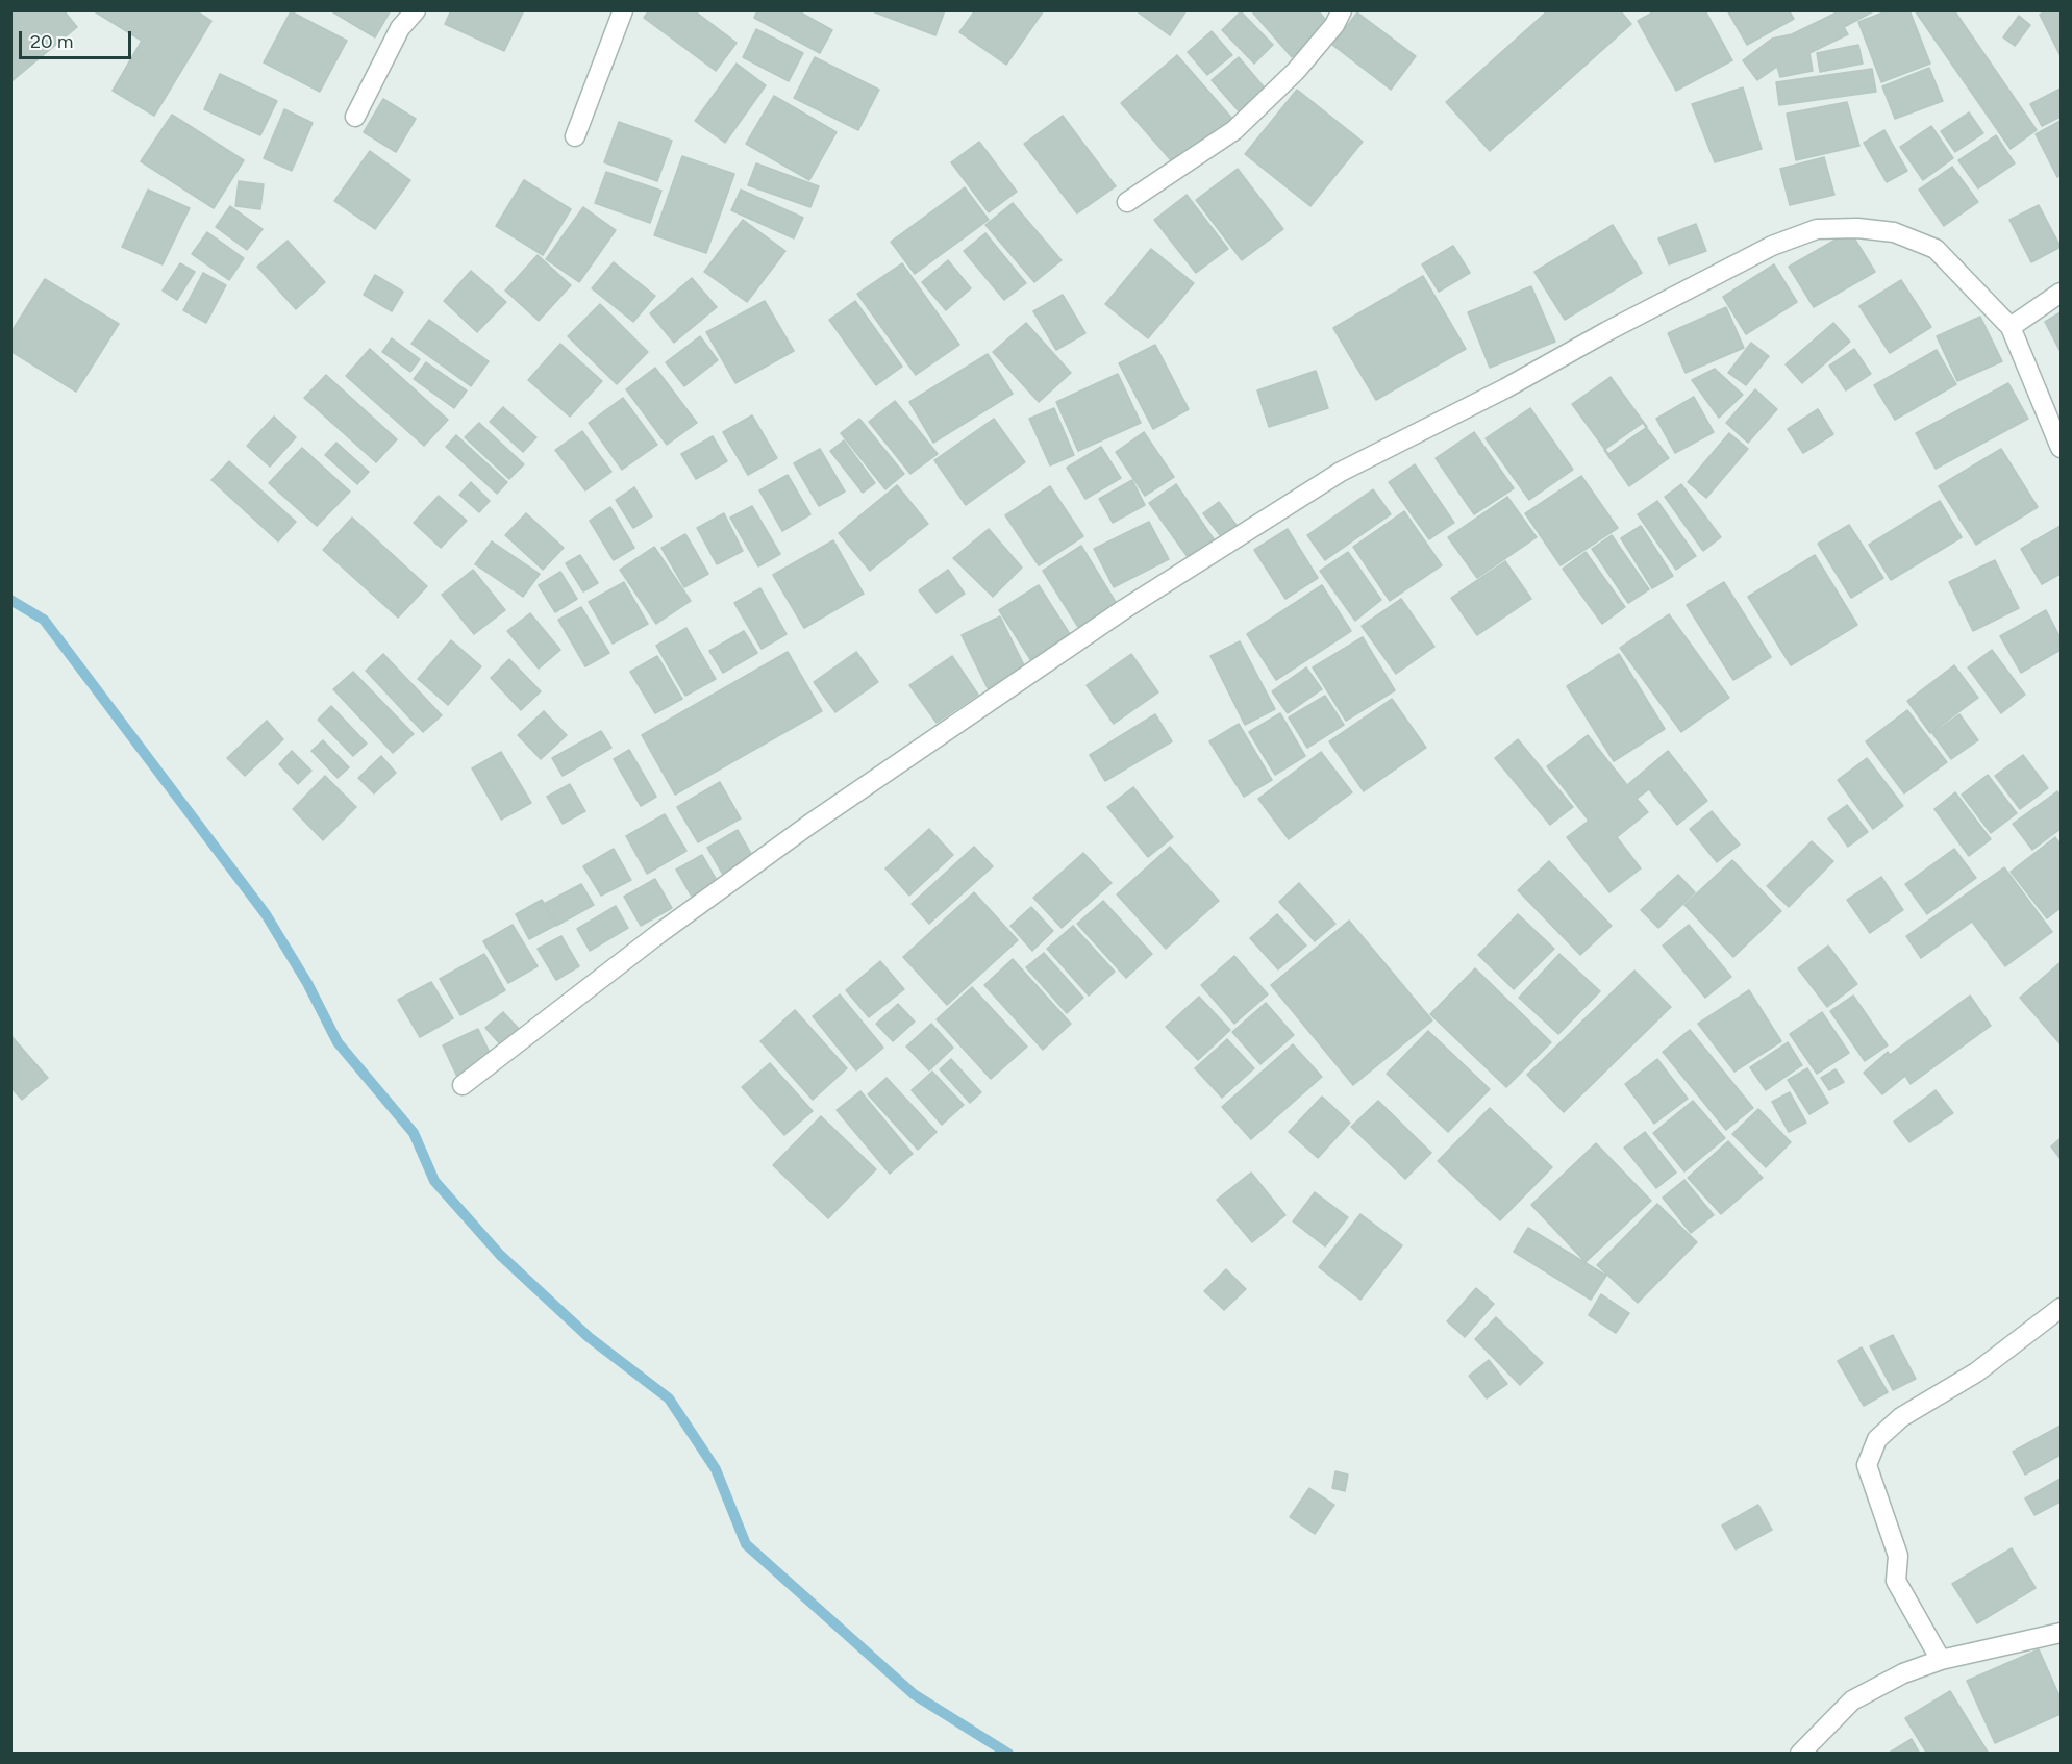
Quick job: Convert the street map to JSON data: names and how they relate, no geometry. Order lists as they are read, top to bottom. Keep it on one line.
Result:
{"scale_bar":"20 m"}
